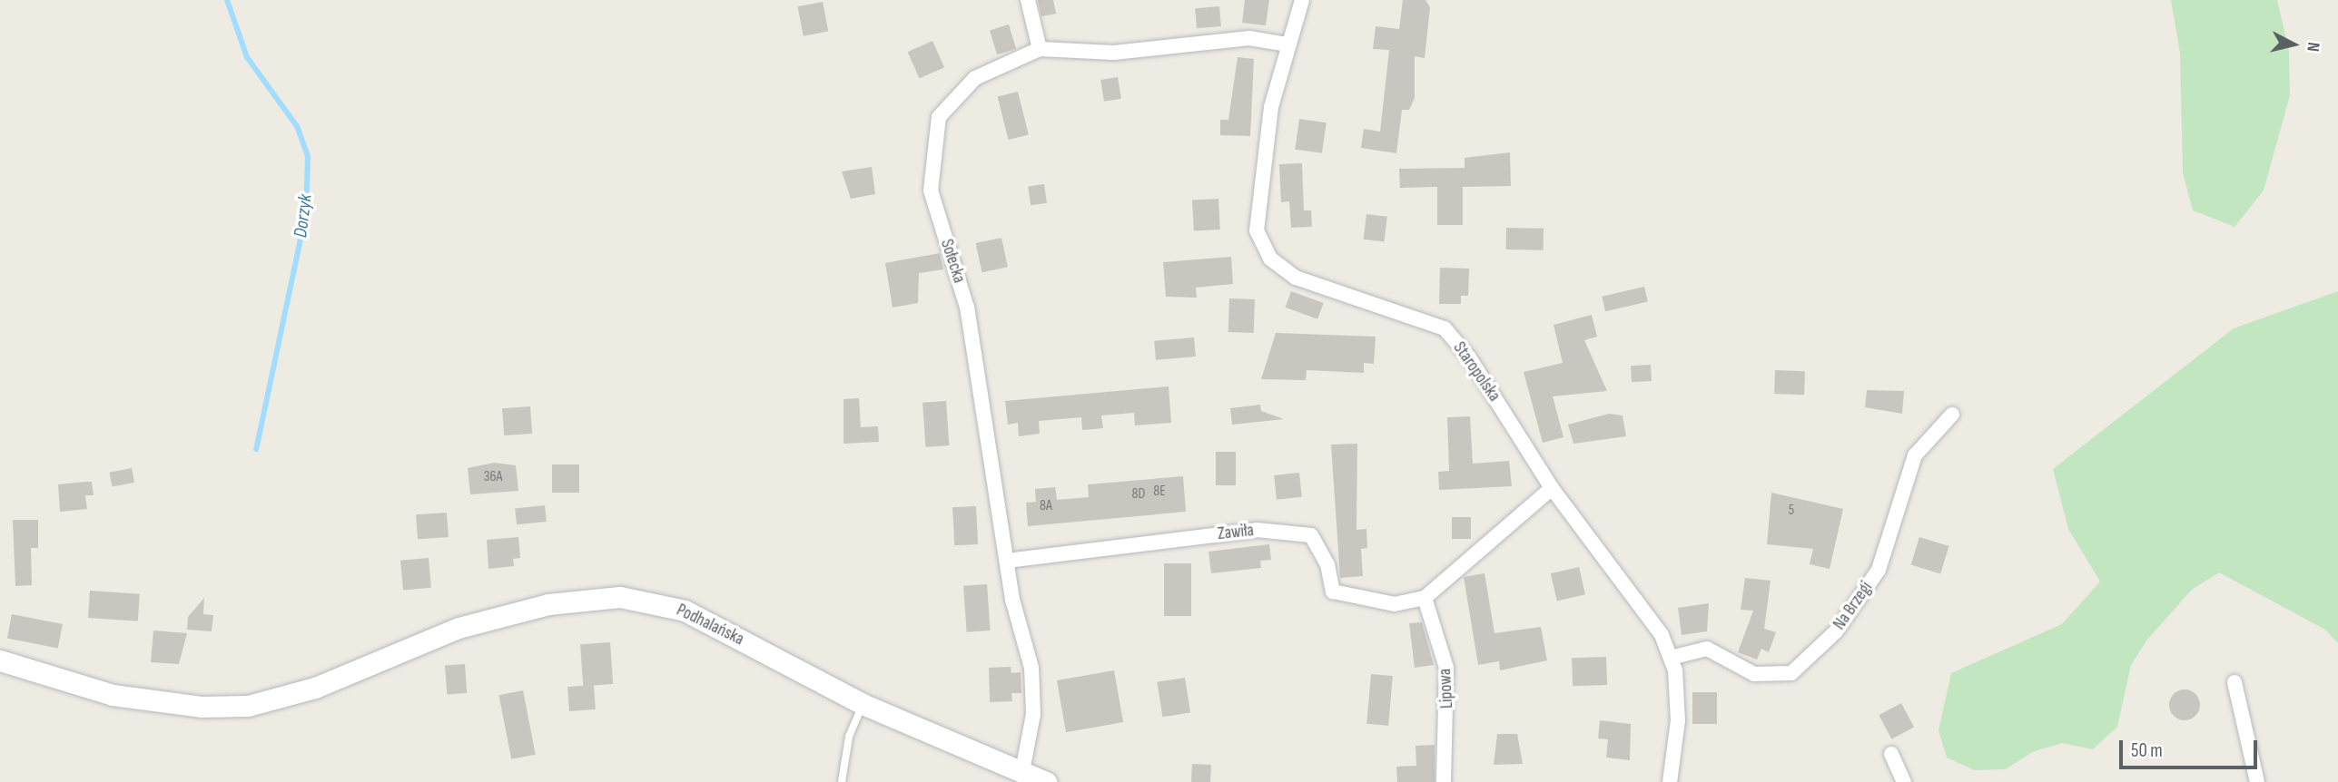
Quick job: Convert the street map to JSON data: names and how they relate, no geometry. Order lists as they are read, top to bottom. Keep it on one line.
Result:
{"streets":{"street":["Sołecka","Staropolska","Zawiła","Na Brzegi","Podhalańska","Lipowa"]},"crossings":[["Sołecka","Staropolska"],["Sołecka","Zawiła"],["Sołecka","Podhalańska"],["Staropolska","Na Brzegi"],["Zawiła","Lipowa"]],"water":["Dorzyk"],"house_numbers":["36A","8E","8D","8A","5"],"scale_bar":"50 m","north":"right"}
